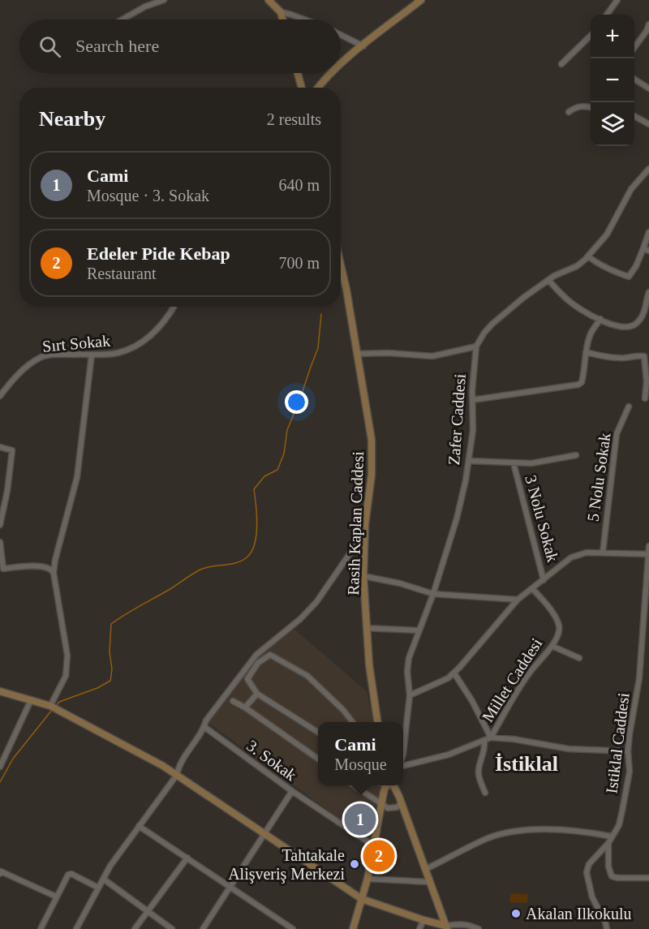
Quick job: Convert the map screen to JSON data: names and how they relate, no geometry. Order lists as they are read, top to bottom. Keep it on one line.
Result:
{"streets":{"street":["Sırt Sokak","Zafer Caddesi","5 Nolu Sokak","3 Nolu Sokak","Rasih Kaplan Caddesi","Millet Caddesi","Istiklal Caddesi","3. Sokak"]},"districts":["İstiklal"],"places":["Tahtakale Alişveriş Merkezi","Akalan Ilkokulu"],"page":{"map_buttons":["+","−"],"search":"Search here","heading":["Nearby","2 results"],"list":[{"mark":"1","name":"Cami","note":"Mosque · 3. Sokak","value":"640 m"},{"mark":"2","name":"Edeler Pide Kebap","note":"Restaurant","value":"700 m"}],"popup":["Cami","Mosque"],"pins":["1","2"]}}
